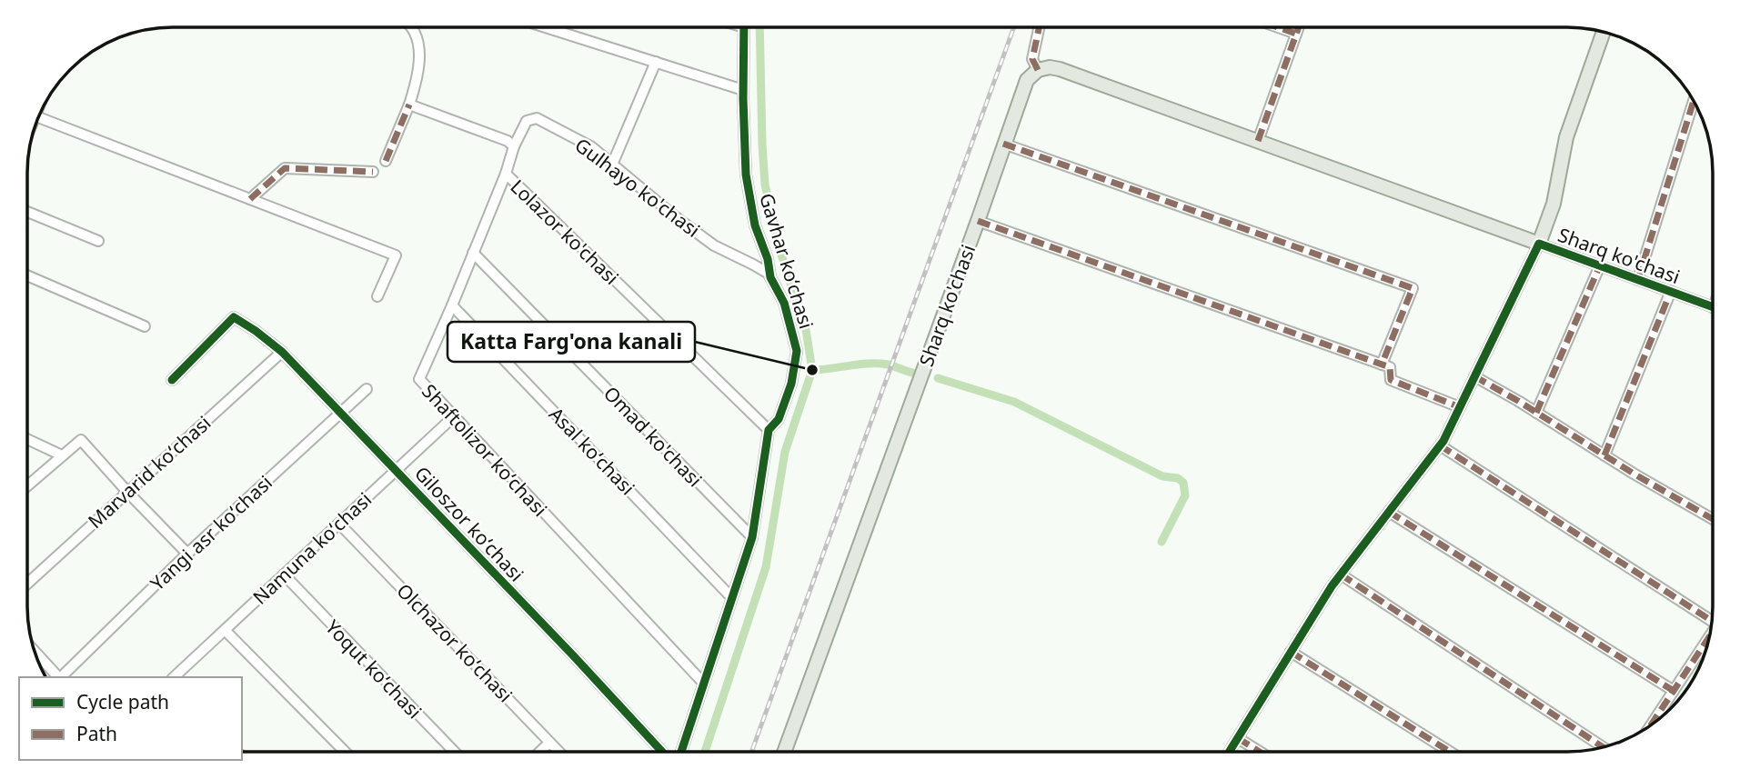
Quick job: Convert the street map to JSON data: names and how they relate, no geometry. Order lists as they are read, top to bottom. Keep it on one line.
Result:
{"streets":{"main road":["Sharq ko'chasi"],"street":["Gulhayo ko'chasi","Lolazor ko'chasi","Gavhar koʻchasi","Omad ko'chasi","Shaftolizor koʻchasi","Asal koʻchasi","Marvarid koʻchasi","Giloszor koʻchasi","Yangi asr koʻchasi","Namuna koʻchasi","Olchazor koʻchasi","Yoqut koʻchasi"]},"crossings":[["Gulhayo ko'chasi","Lolazor ko'chasi"],["Gulhayo ko'chasi","Gavhar koʻchasi"],["Lolazor ko'chasi","Gavhar koʻchasi"],["Lolazor ko'chasi","Shaftolizor koʻchasi"],["Gavhar koʻchasi","Omad ko'chasi"],["Gavhar koʻchasi","Shaftolizor koʻchasi"],["Gavhar koʻchasi","Asal koʻchasi"],["Omad ko'chasi","Shaftolizor koʻchasi"],["Shaftolizor koʻchasi","Asal koʻchasi"],["Shaftolizor koʻchasi","Namuna koʻchasi"],["Marvarid koʻchasi","Giloszor koʻchasi"],["Giloszor koʻchasi","Yangi asr koʻchasi"],["Giloszor koʻchasi","Namuna koʻchasi"],["Namuna koʻchasi","Olchazor koʻchasi"],["Namuna koʻchasi","Yoqut koʻchasi"]],"places":["Katta Farg'ona kanali"],"legend":["Cycle path","Path"]}
